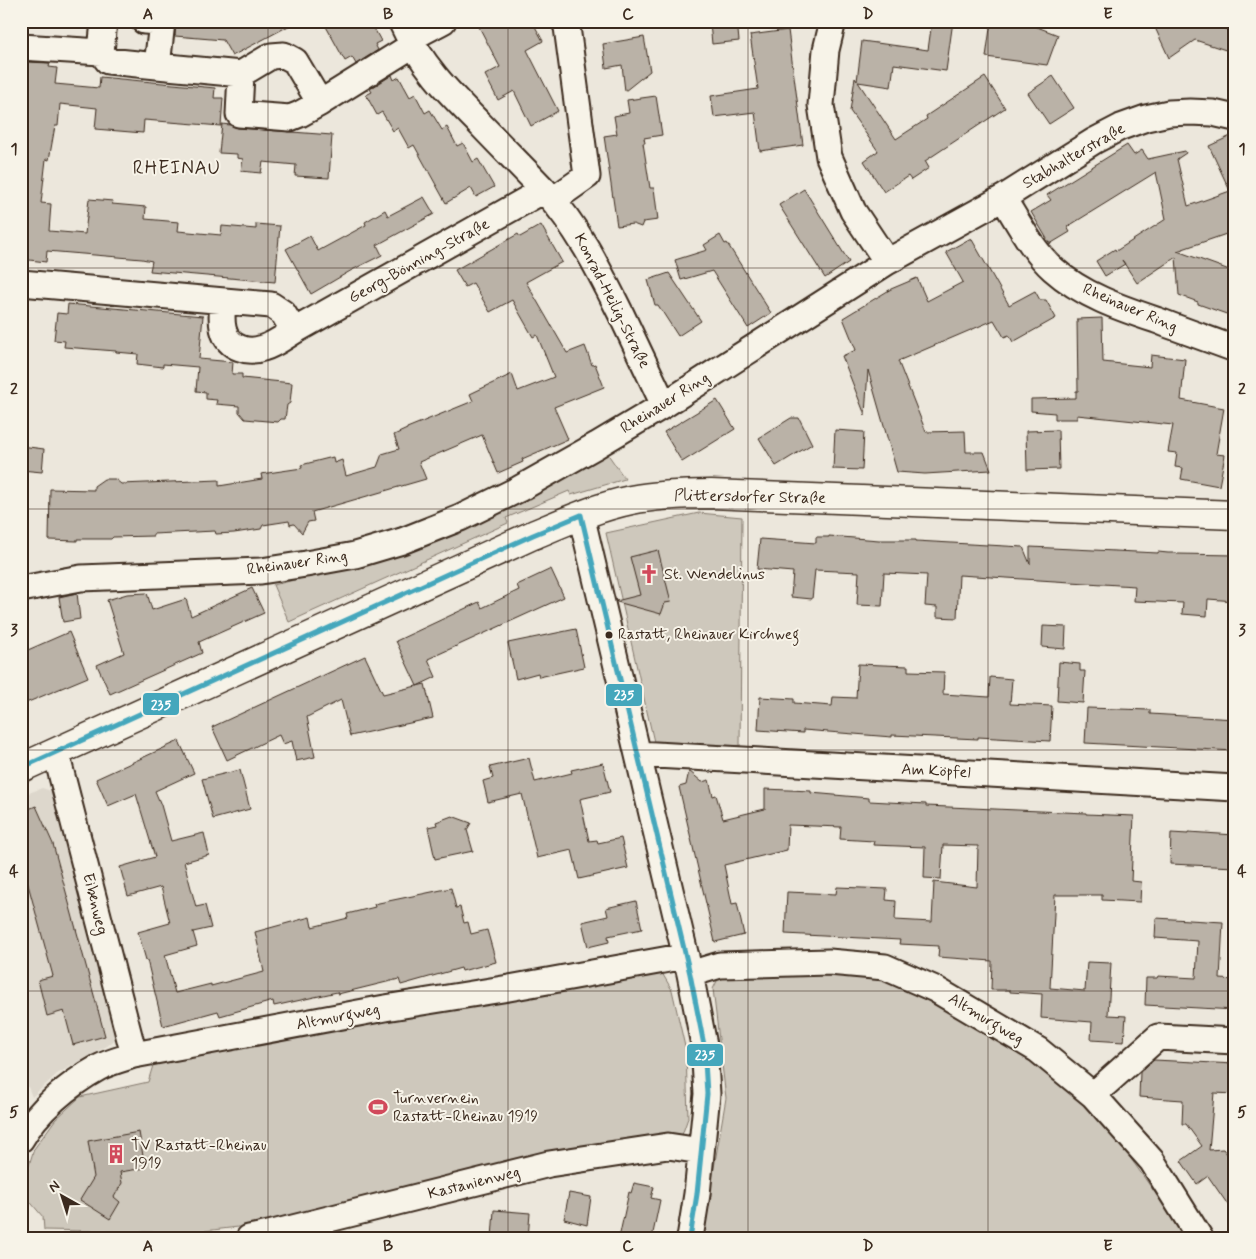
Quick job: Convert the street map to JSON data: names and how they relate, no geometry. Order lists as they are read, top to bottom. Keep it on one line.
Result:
{"streets":{"street":["Stabhalterstraße","Georg-Bönning-Straße","Konrad-Heilig-Straße","Rheinauer Ring","Plittersdorfer Straße","Am Köpfel","Eibenweg","Altmurgweg","Kastanienweg"]},"crossings":[["Stabhalterstraße","Rheinauer Ring"],["Georg-Bönning-Straße","Konrad-Heilig-Straße"],["Konrad-Heilig-Straße","Rheinauer Ring"],["Plittersdorfer Straße","Eibenweg"],["Eibenweg","Altmurgweg"]],"districts":["RHEINAU"],"places":{"church":["St. Wendelinus"],"other":["Rastatt, Rheinauer Kirchweg"],"sports":["Turnvernein Rastatt-Rheinau 1919"],"building":["TV Rastatt-Rheinau 1919"]},"lines":["transit line 235"],"north":"top left","grid":{"columns":["A","B","C","D","E"],"rows":["1","2","3","4","5"]}}
